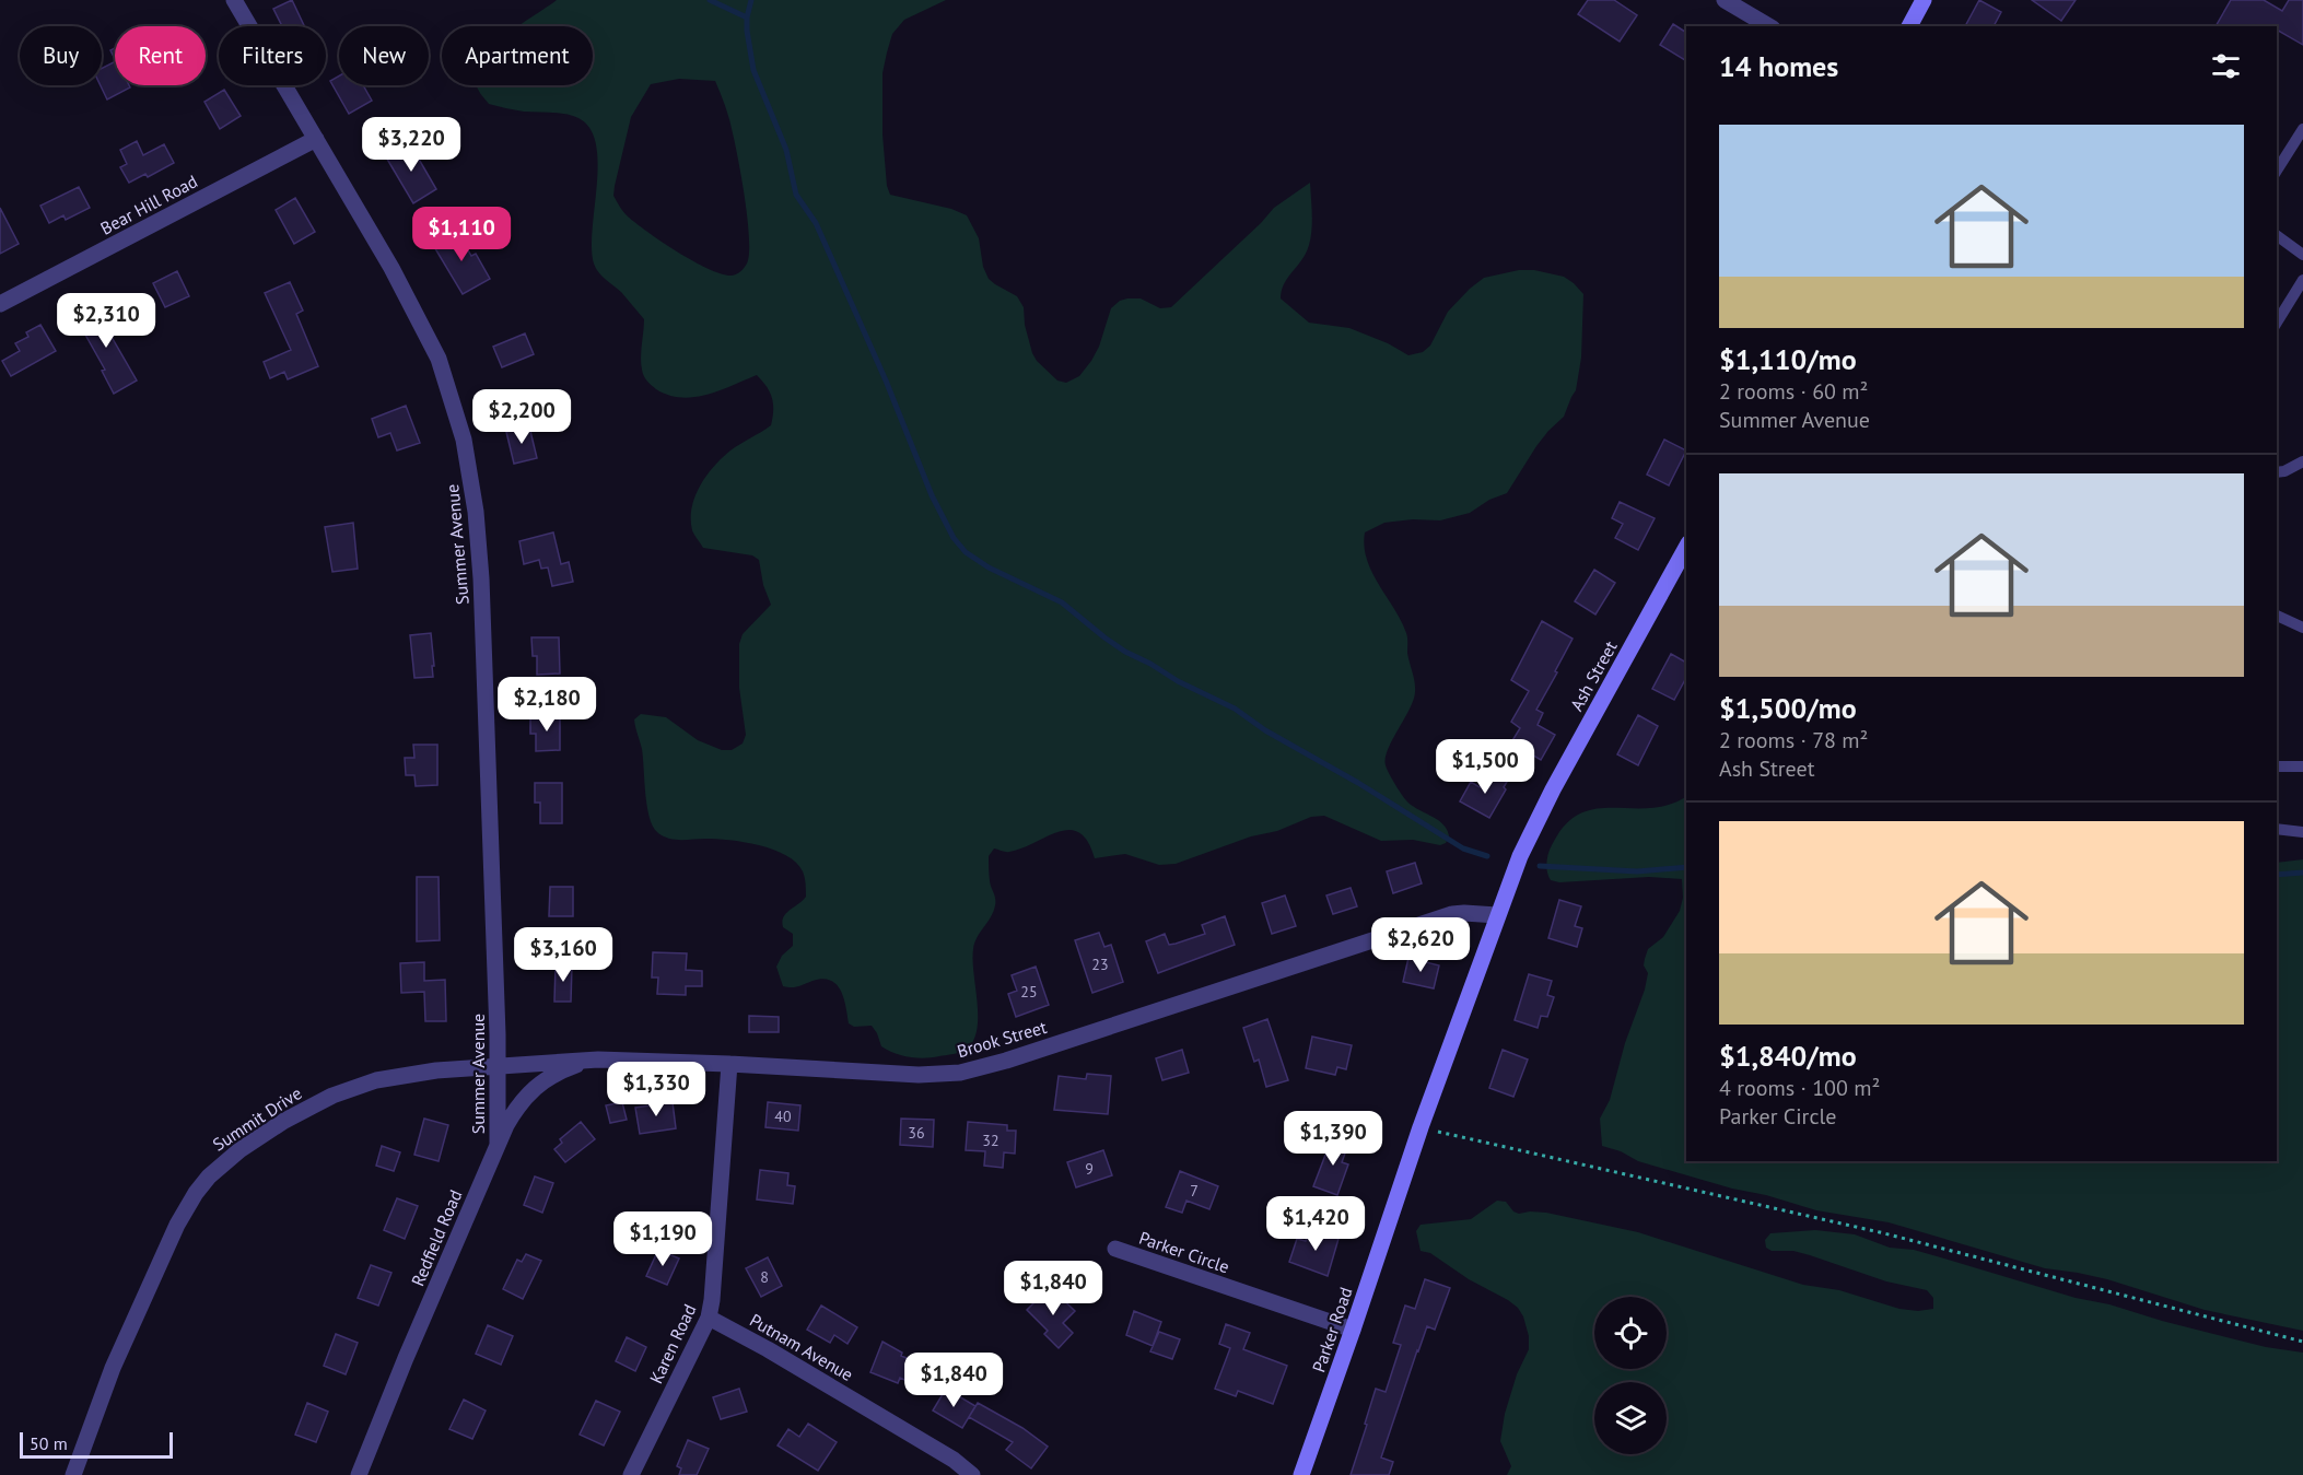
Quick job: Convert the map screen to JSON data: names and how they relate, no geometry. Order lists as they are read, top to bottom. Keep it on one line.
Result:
{"streets":{"street":["Bear Hill Road","Summer Avenue","Ash Street","Brook Street","Summit Drive","Redfield Road","Parker Circle","Parker Road","Karen Road","Putnam Avenue"]},"crossings":[["Bear Hill Road","Summer Avenue"],["Summer Avenue","Brook Street"],["Summer Avenue","Summit Drive"],["Summer Avenue","Redfield Road"],["Ash Street","Brook Street"],["Ash Street","Parker Road"],["Brook Street","Summit Drive"],["Brook Street","Redfield Road"],["Brook Street","Karen Road"],["Parker Circle","Parker Road"],["Karen Road","Putnam Avenue"]],"house_numbers":["23","25","40","36","32","9","7","8"],"scale_bar":"50 m","page":{"chip":["Buy","Rent","Filters","New","Apartment"],"heading":"14 homes","list":[{"name":"$1,110/mo","note":"2 rooms · 60 m² · Summer Avenue"},{"name":"$1,500/mo","note":"2 rooms · 78 m² · Ash Street"},{"name":"$1,840/mo","note":"4 rooms · 100 m² · Parker Circle"}],"price":["$3,220","$1,110","$2,310","$2,200","$2,180","$1,500","$2,620","$3,160","$1,330","$1,390","$1,420","$1,190","$1,840","$1,840"],"scale":"50 m"}}
